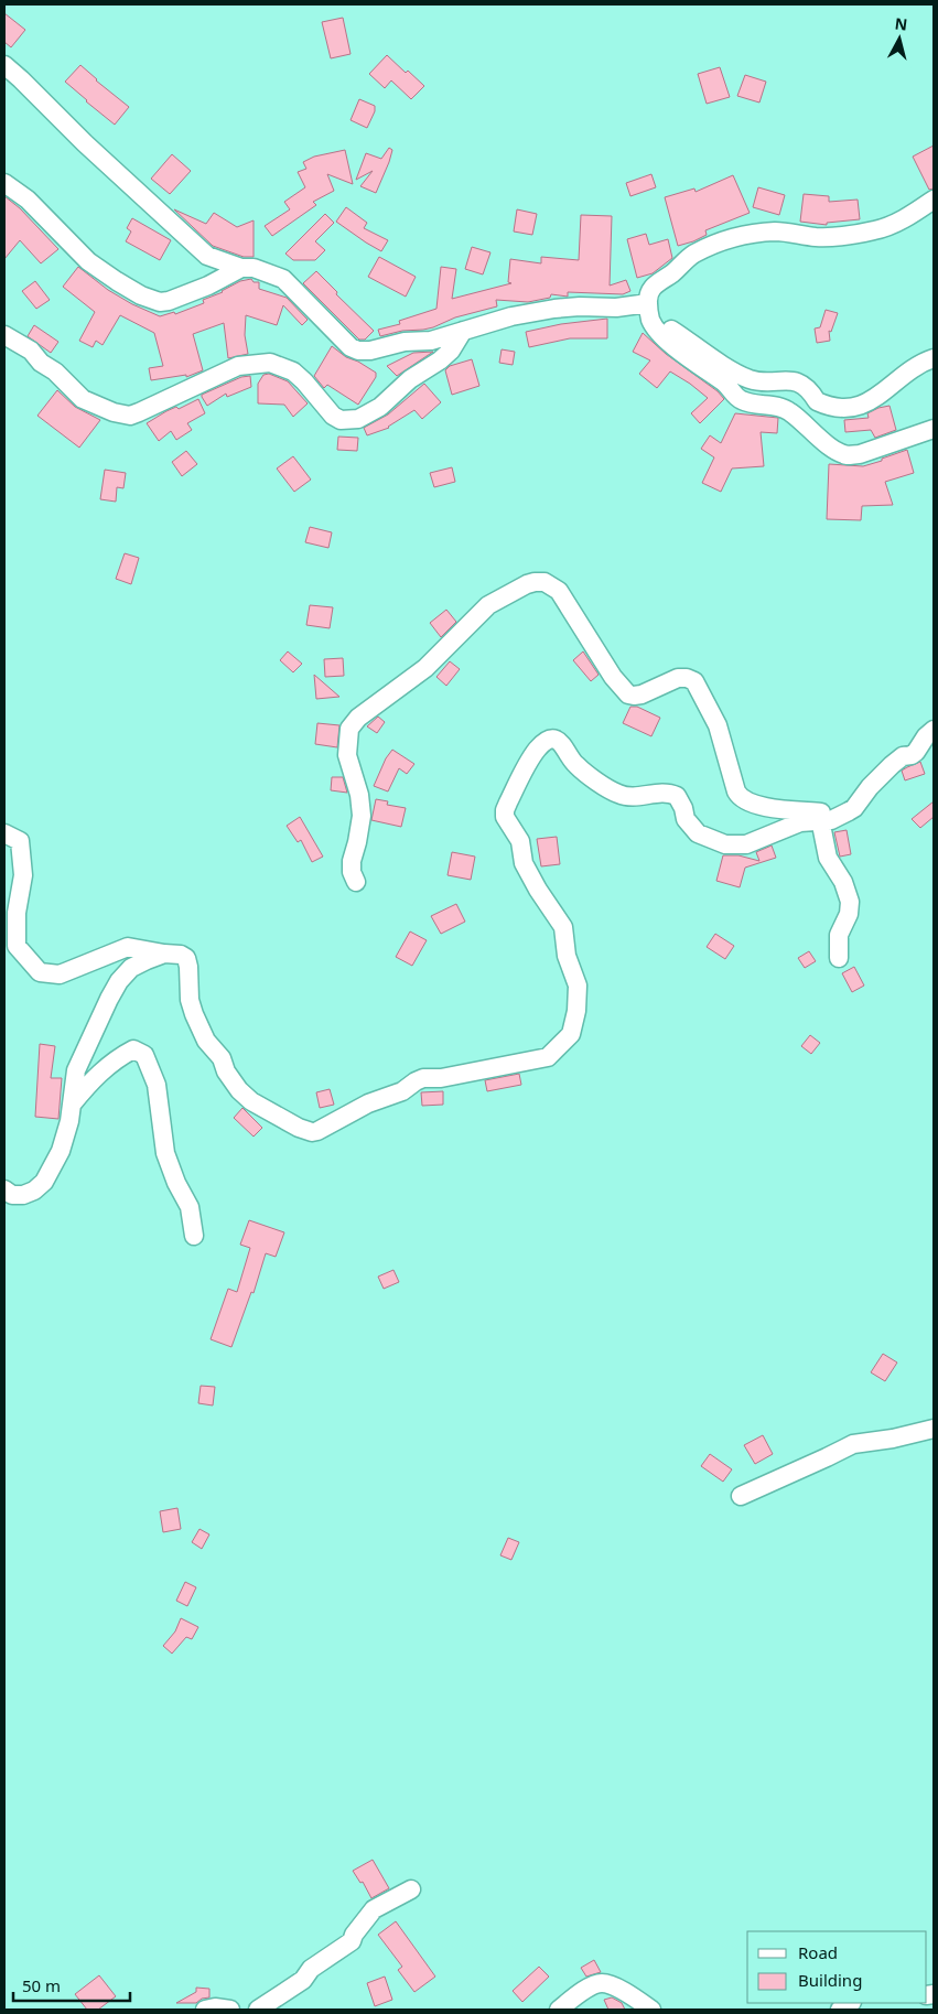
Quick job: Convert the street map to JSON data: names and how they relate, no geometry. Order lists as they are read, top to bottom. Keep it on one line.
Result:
{"legend":["Road","Building"],"scale_bar":"50 m","north":"top"}
